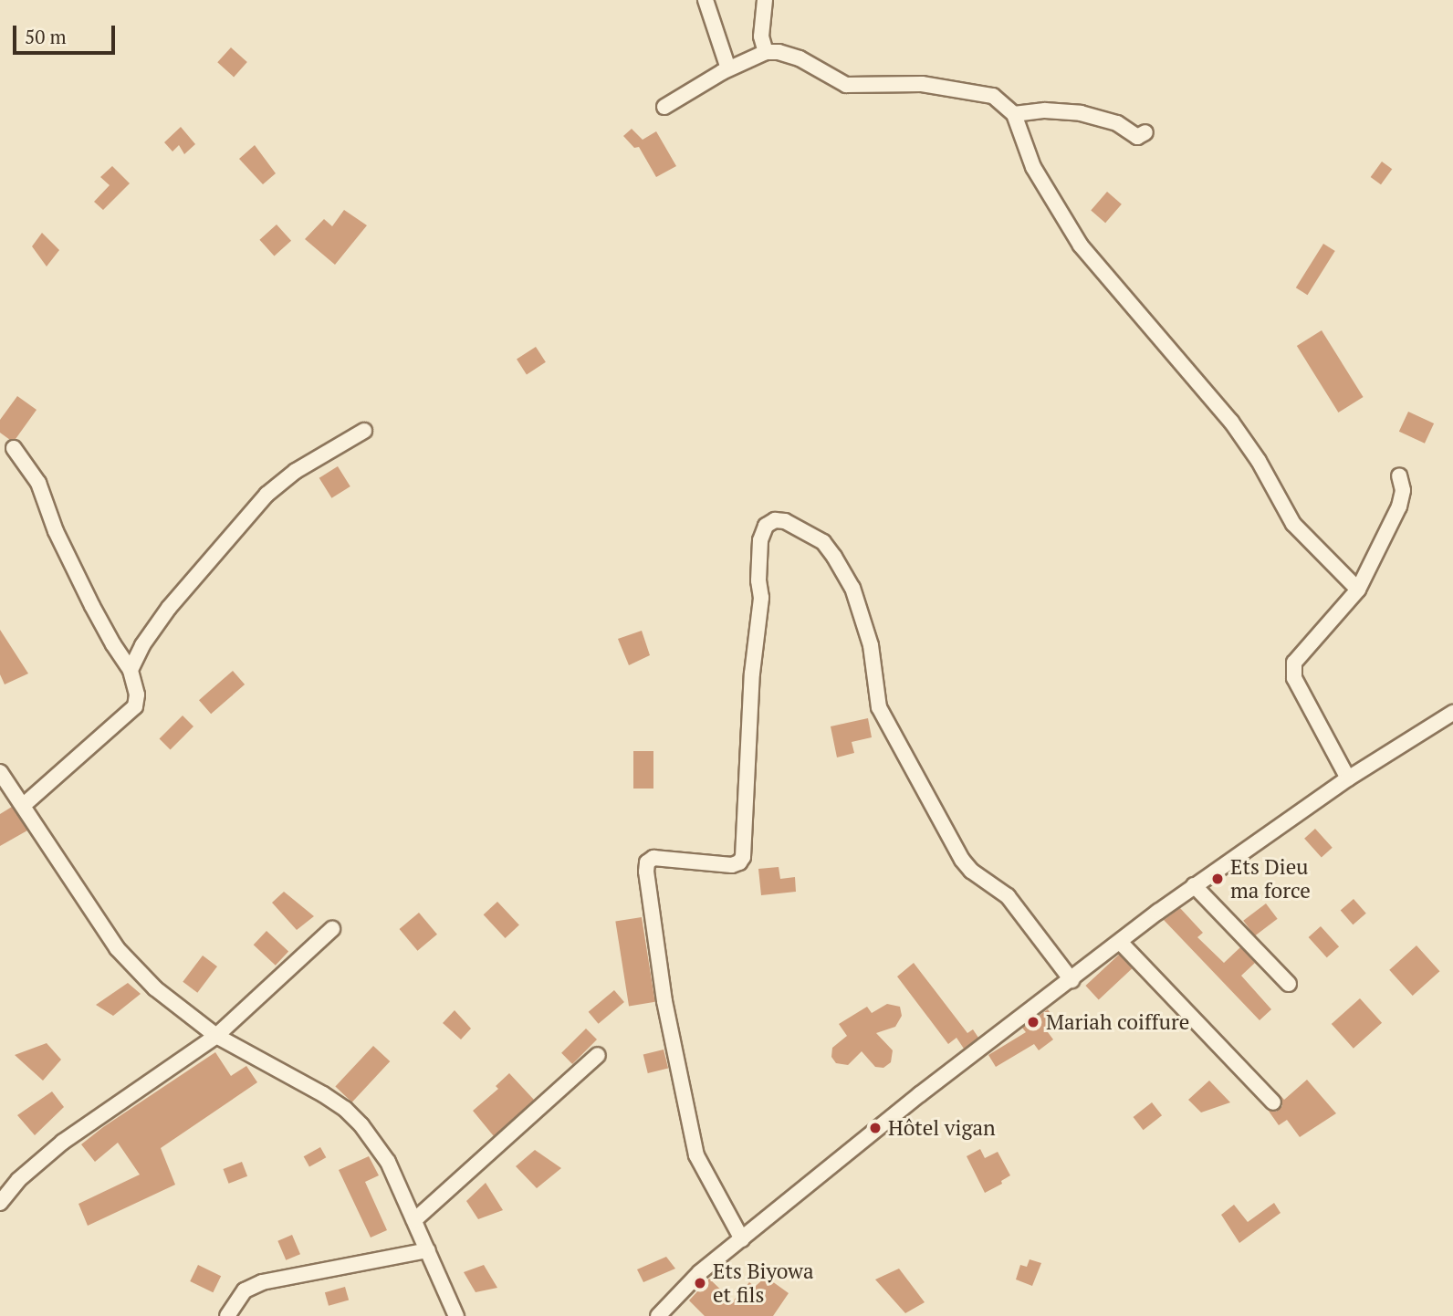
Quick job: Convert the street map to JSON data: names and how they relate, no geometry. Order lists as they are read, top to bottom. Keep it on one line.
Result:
{"places":["Ets Dieu ma force","Mariah coiffure","Hôtel vigan","Ets Biyowa et fils"],"scale_bar":"50 m"}
